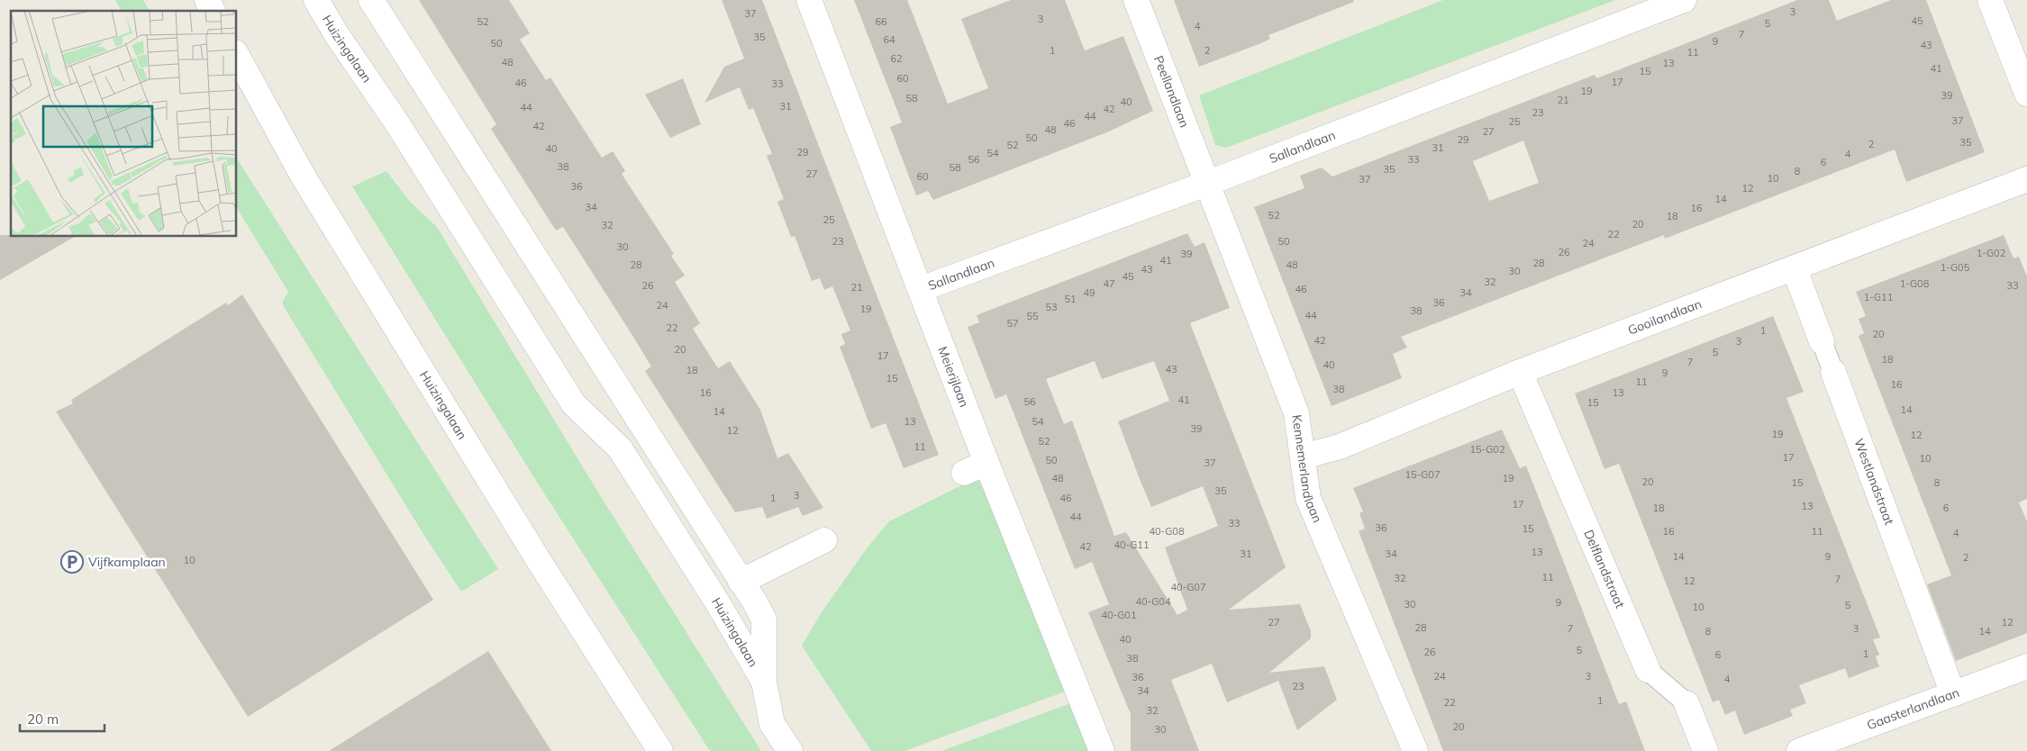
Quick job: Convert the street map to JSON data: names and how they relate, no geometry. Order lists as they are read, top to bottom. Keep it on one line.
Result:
{"streets":{"street":["Huizingalaan","Peellandlaan","Sallandlaan","Gooilandlaan","Meierijlaan","Kennemerlandlaan","Westlandstraat","Delflandstraat","Gaasterlandlaan"]},"crossings":[["Peellandlaan","Sallandlaan"],["Peellandlaan","Kennemerlandlaan"],["Sallandlaan","Meierijlaan"],["Sallandlaan","Kennemerlandlaan"],["Gooilandlaan","Kennemerlandlaan"],["Gooilandlaan","Westlandstraat"],["Gooilandlaan","Delflandstraat"],["Westlandstraat","Gaasterlandlaan"]],"places":{"parking":["Vijfkamplaan"]},"house_numbers":["3","37","3","45","52","66","5","4","7","35","64","9","50","43","1","2","11","62","48","13","41","15","60","17","46","33","19","39","58","21","40","31","44","42","23","44","37","25","46","42","48","27","50","29","35","2","52","31","40","29","54","4","56","33","6","38","58","35","8","27","60","10","37","36","12","14","34","16","52","18","25","20","32","22","23","50","24","30","26","1-G02","39","41","28","28","48","1-G05","43","30","45","32","47","1-G08","26","33","21","46","49","34","1-G11","51","36","24","53","19","38","44","55","57","22","1","20","42","3","20","5","17","18","7","40","43","18","9","15","11","16","38","16","13","41","56","15","14","14","13","54","39","12","19","12","52","11","15-G02","17","10","50","37","15-G07","48","19","20","15","8","35","3","1","46","17","13","18","6","44","33","36","15","40-G08","16","11","4","40-G11","42","13","31","34","14","9","2","10","11","32","7","12","40-G07","40-G04","9","30","5","10","40-G01","27","12","28","7","3","8","14","40","5","26","1","6","38","24","3","36","4","23","34","1","22","32","20","30"],"scale_bar":"20 m"}
